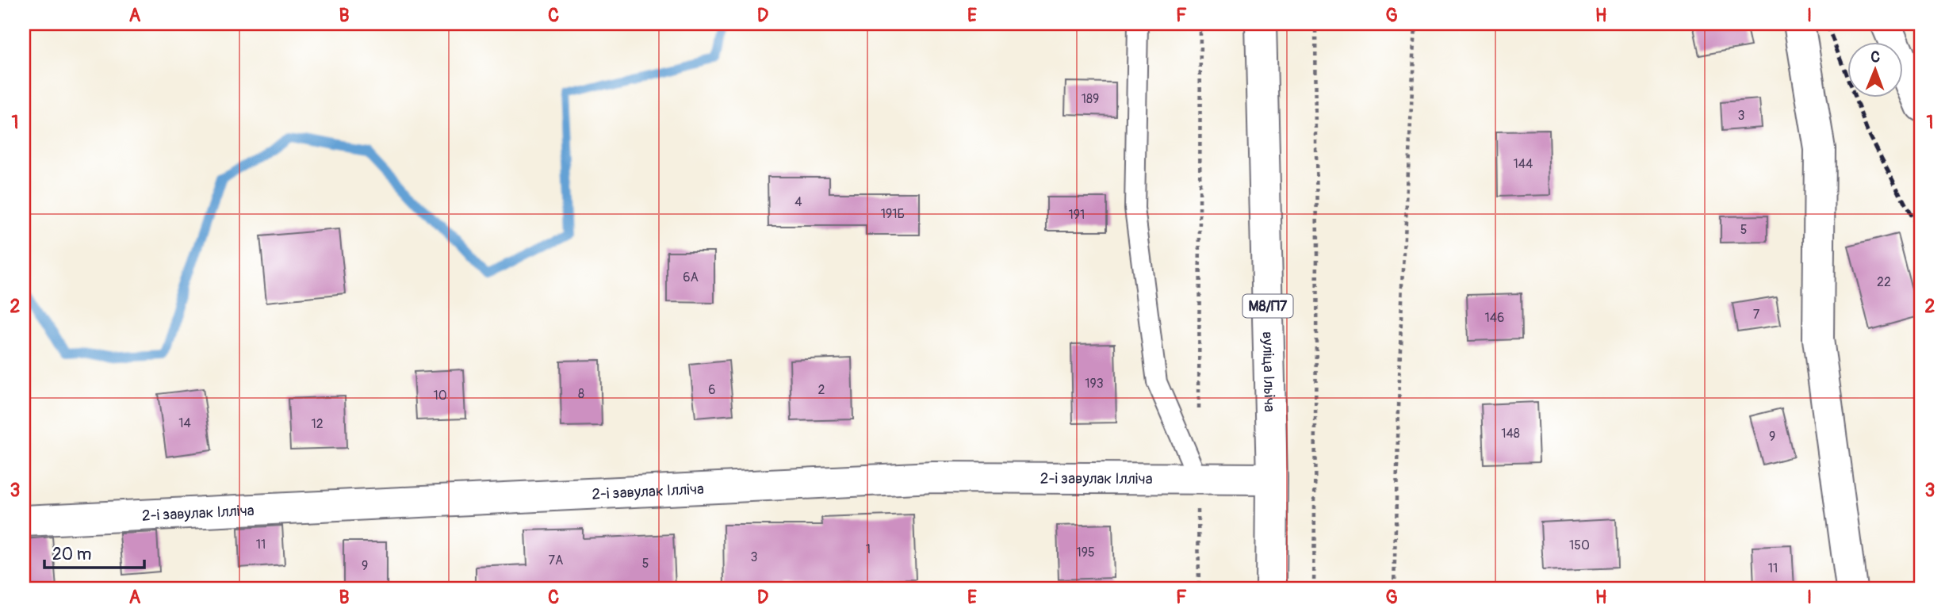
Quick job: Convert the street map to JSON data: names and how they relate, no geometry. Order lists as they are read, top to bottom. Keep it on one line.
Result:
{"streets":{"street":["М8/П7","вуліца Ільіча","2-і завулак Ілліча"]},"crossings":[["вуліца Ільіча","2-і завулак Ілліча"]],"house_numbers":["189","3","144","4","191Б","191","5","6А","22","7","146","193","6","2","8","10","14","12","148","9","11","150","1","195","3","7А","5","9","11"],"scale_bar":"20 m","north":"top","grid":{"columns":["A","B","C","D","E","F","G","H","I"],"rows":["1","2","3"]}}
